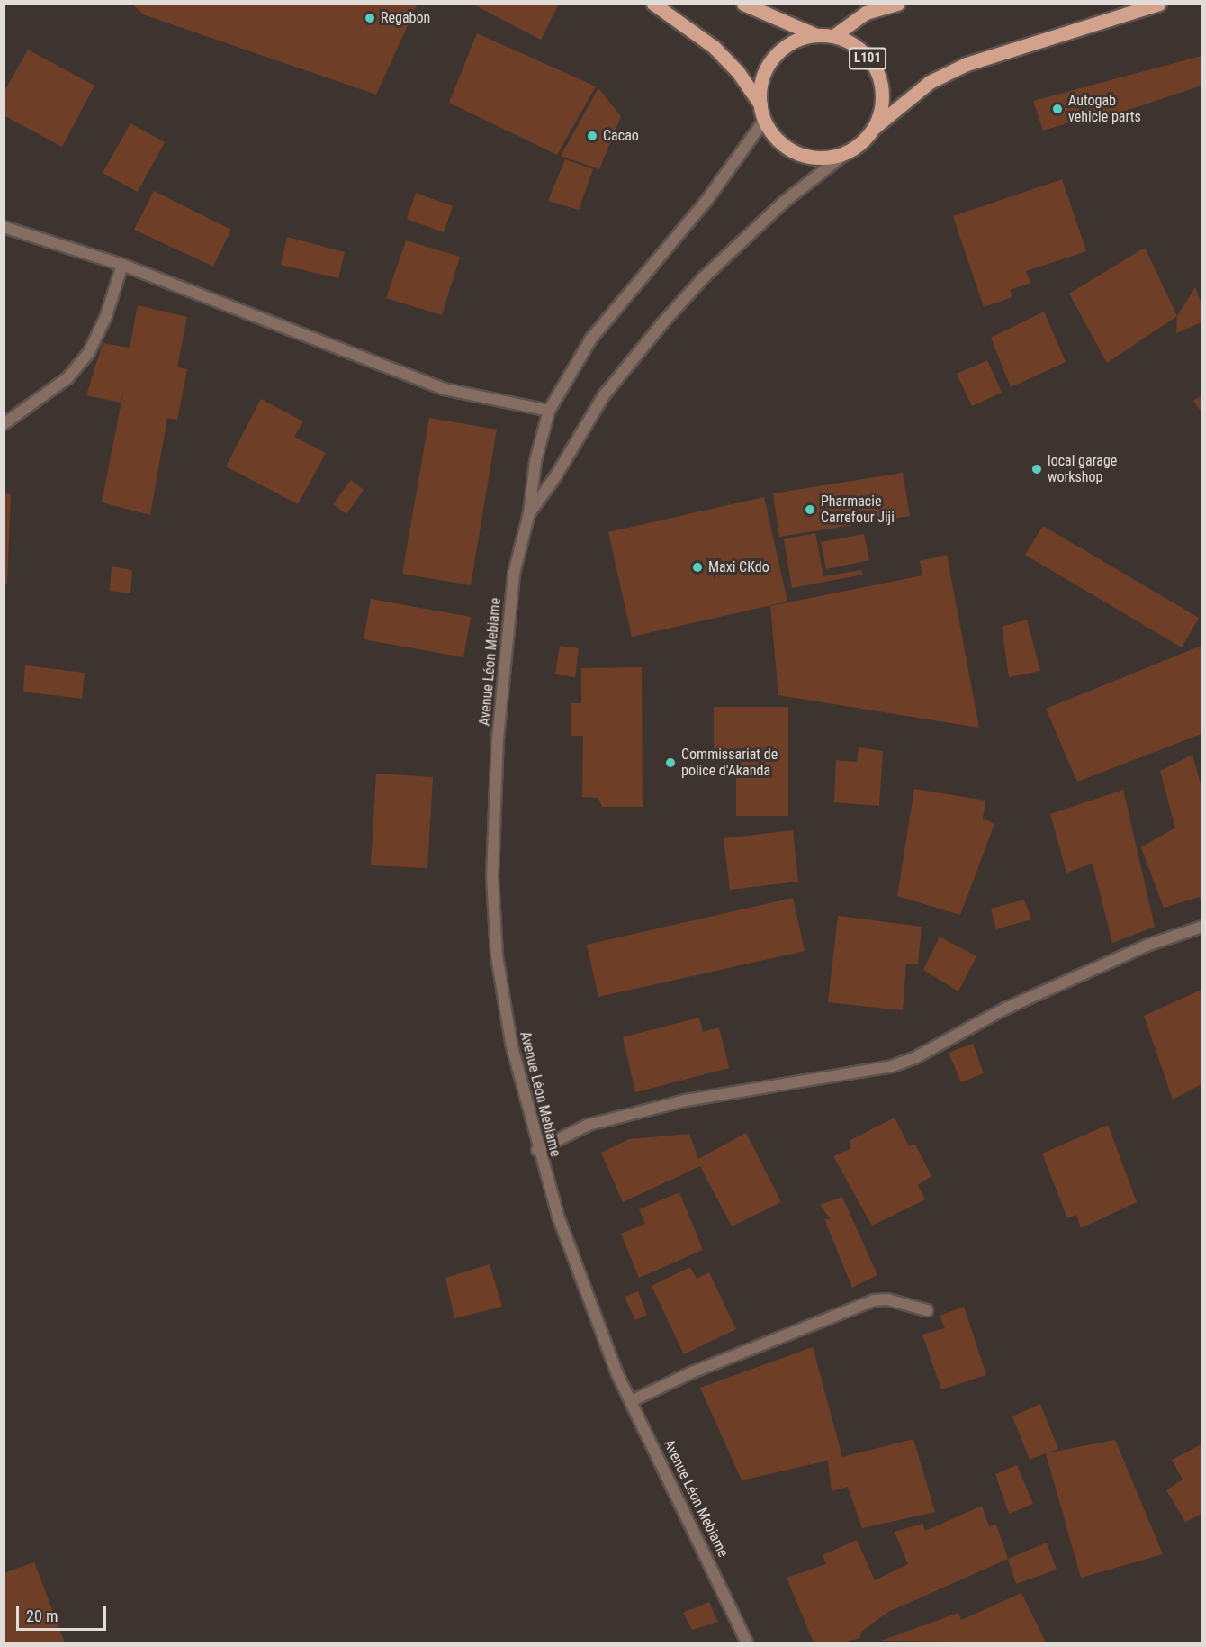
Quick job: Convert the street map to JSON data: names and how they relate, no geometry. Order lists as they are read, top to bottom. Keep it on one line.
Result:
{"streets":{"main road":["L101"],"street":["Avenue Léon Mebiame"]},"places":["Regabon","Autogab vehicle parts","Cacao","local garage workshop","Pharmacie Carrefour Jiji","Maxi CKdo","Commissariat de police d'Akanda"],"scale_bar":"20 m"}
